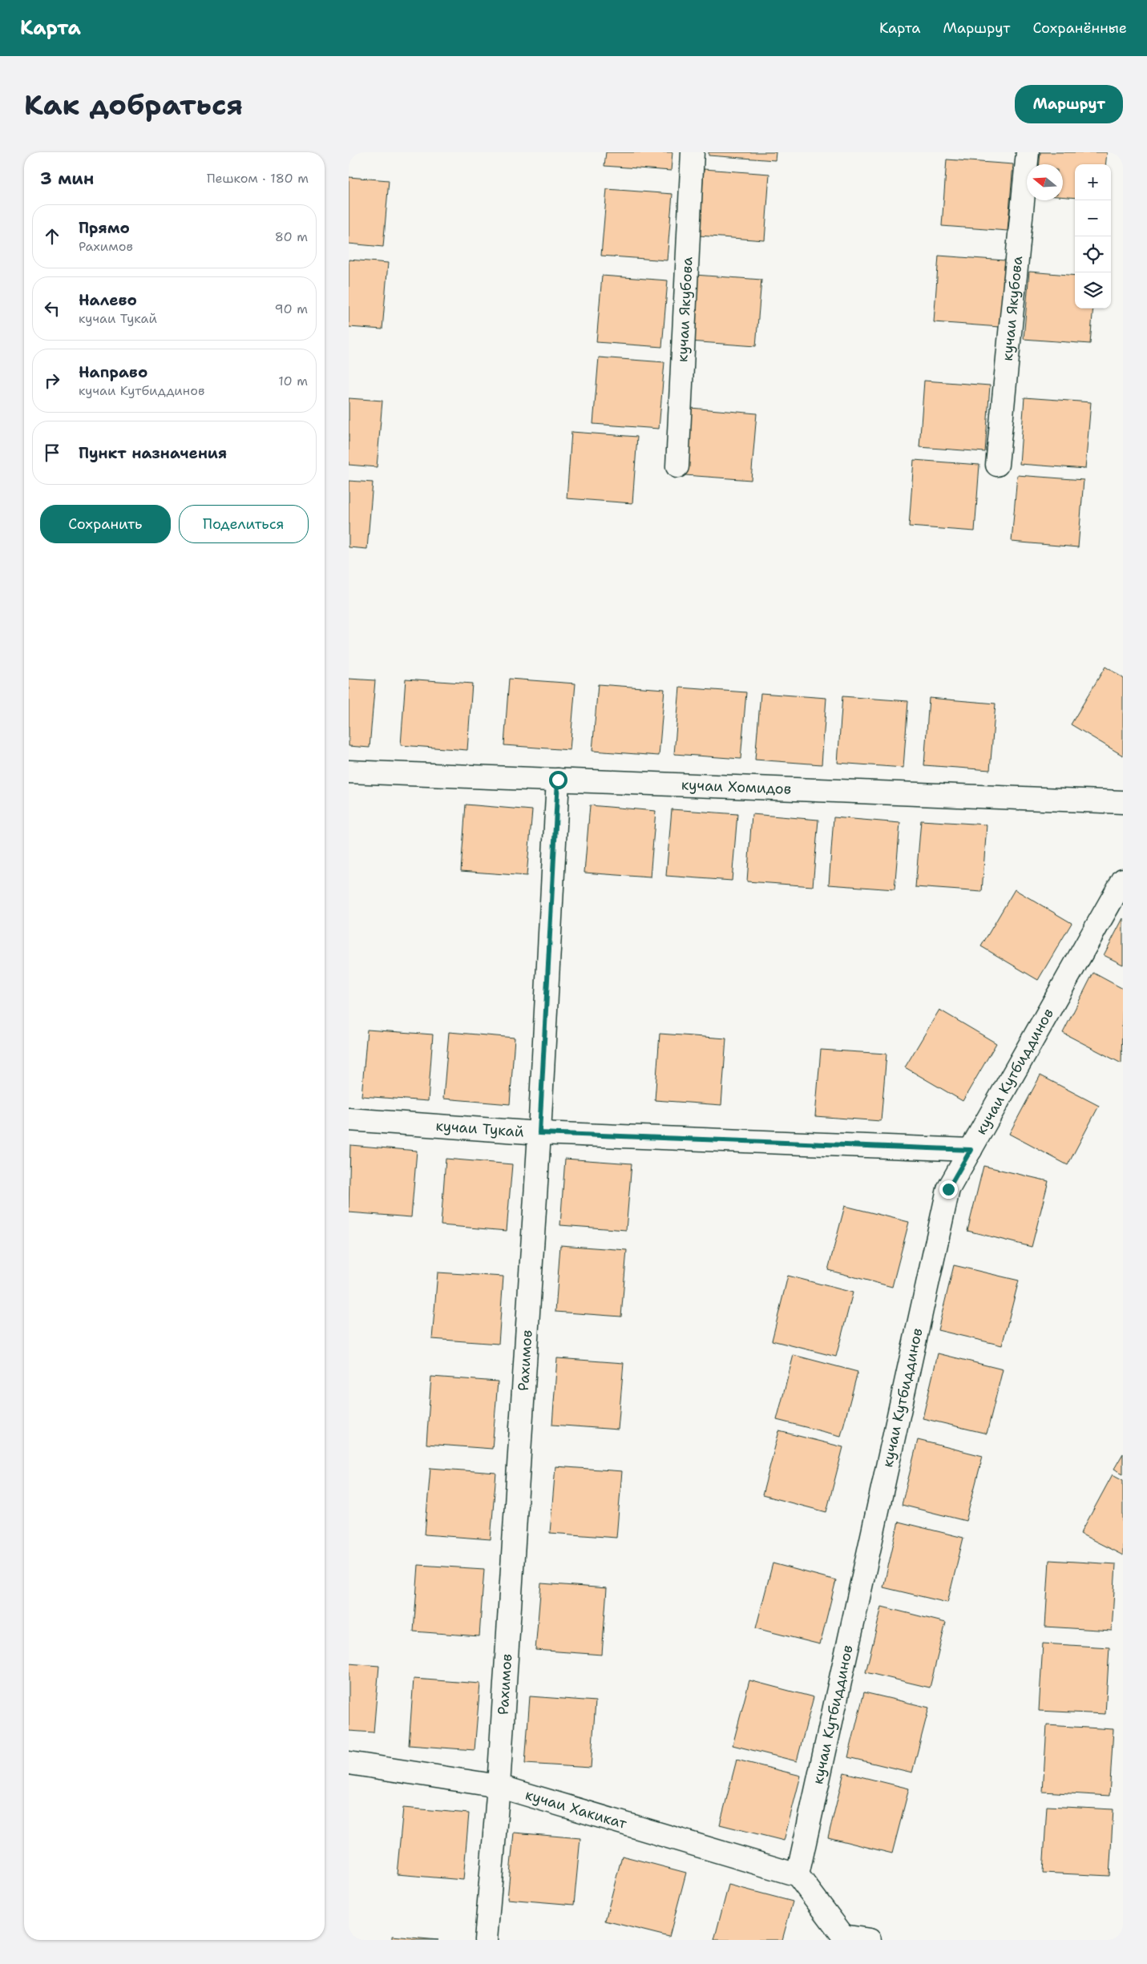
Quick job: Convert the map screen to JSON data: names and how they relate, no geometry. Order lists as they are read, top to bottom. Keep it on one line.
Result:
{"streets":{"street":["кучаи Якубова","кучаи Хомидов","кучаи Кутбиддинов","кучаи Тукай","Рахимов","кучаи Хакикат"]},"crossings":[["кучаи Хомидов","Рахимов"],["кучаи Кутбиддинов","кучаи Тукай"],["кучаи Кутбиддинов","кучаи Хакикат"],["кучаи Тукай","Рахимов"],["Рахимов","кучаи Хакикат"]],"north":"left","page":{"header":"Карта","nav":["Карта","Маршрут","Сохранённые"],"buttons":["Маршрут",["Сохранить","Поделиться"]],"title":"Как добраться","heading":["3 мин","Пешком · 180 m"],"map_buttons":["+","−"],"list":[["Прямо","Рахимов","80 m"],["Налево","кучаи Тукай","90 m"],["Направо","кучаи Кутбиддинов","10 m"],"Пункт назначения"]}}
